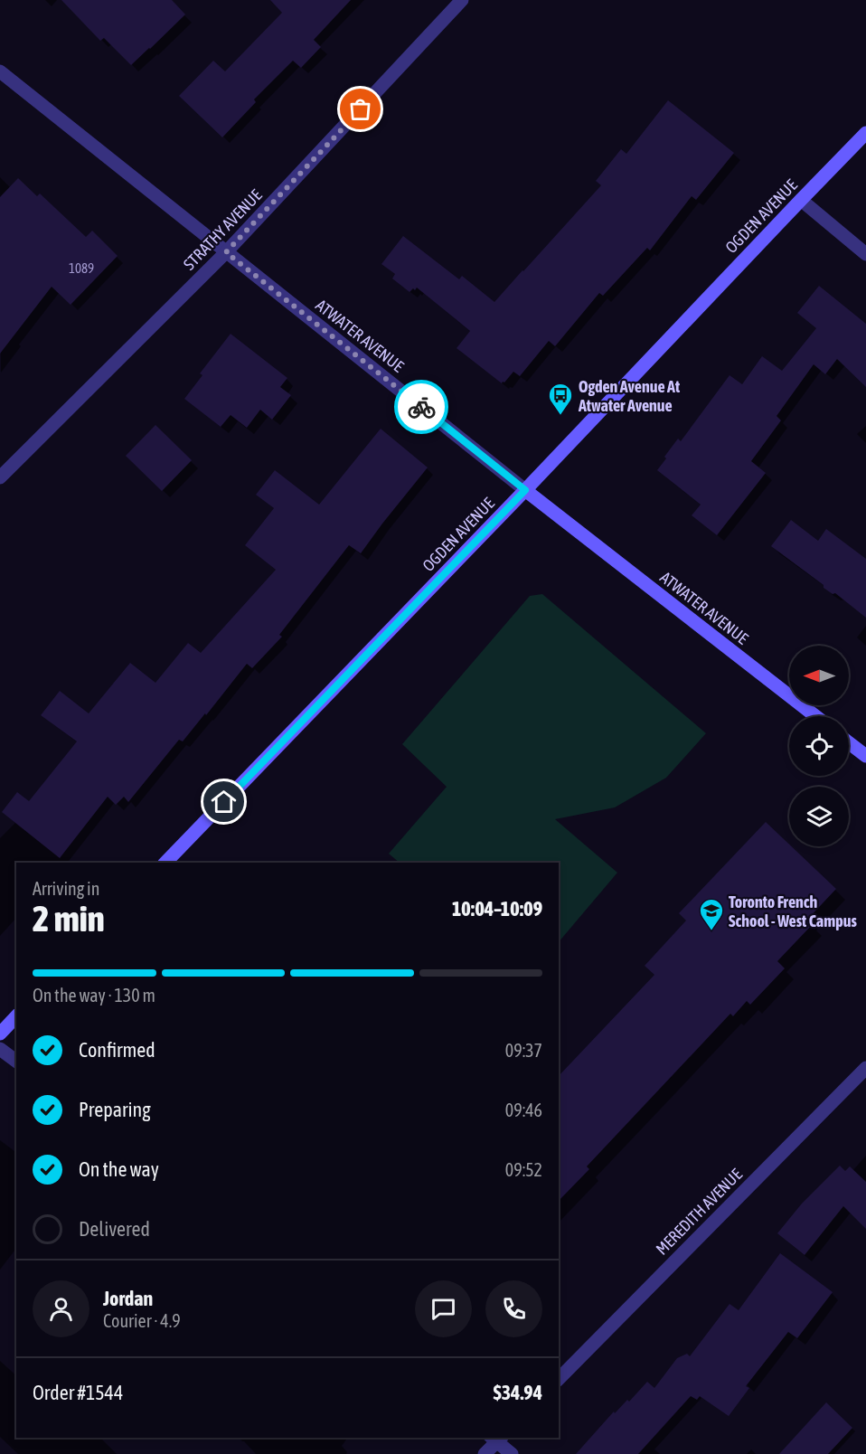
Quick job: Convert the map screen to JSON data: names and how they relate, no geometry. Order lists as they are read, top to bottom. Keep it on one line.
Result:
{"streets":{"street":["OGDEN AVENUE","STRATHY AVENUE","ATWATER AVENUE","MEREDITH AVENUE"]},"crossings":[["OGDEN AVENUE","ATWATER AVENUE"],["STRATHY AVENUE","ATWATER AVENUE"]],"places":{"bus stop":["Ogden Avenue At Atwater Avenue"],"school or university":["Toronto French School - West Campus"]},"house_numbers":["1089"],"north":"left","page":{"heading":["2 min","Arriving in","10:04–10:09"],"panel":["Jordan","Courier · 4.9","Order #1544","$34.94"],"bar":"On the way · 130 m","list":[["Confirmed","09:37"],["Preparing","09:46"],["On the way","09:52"],"Delivered"]}}
